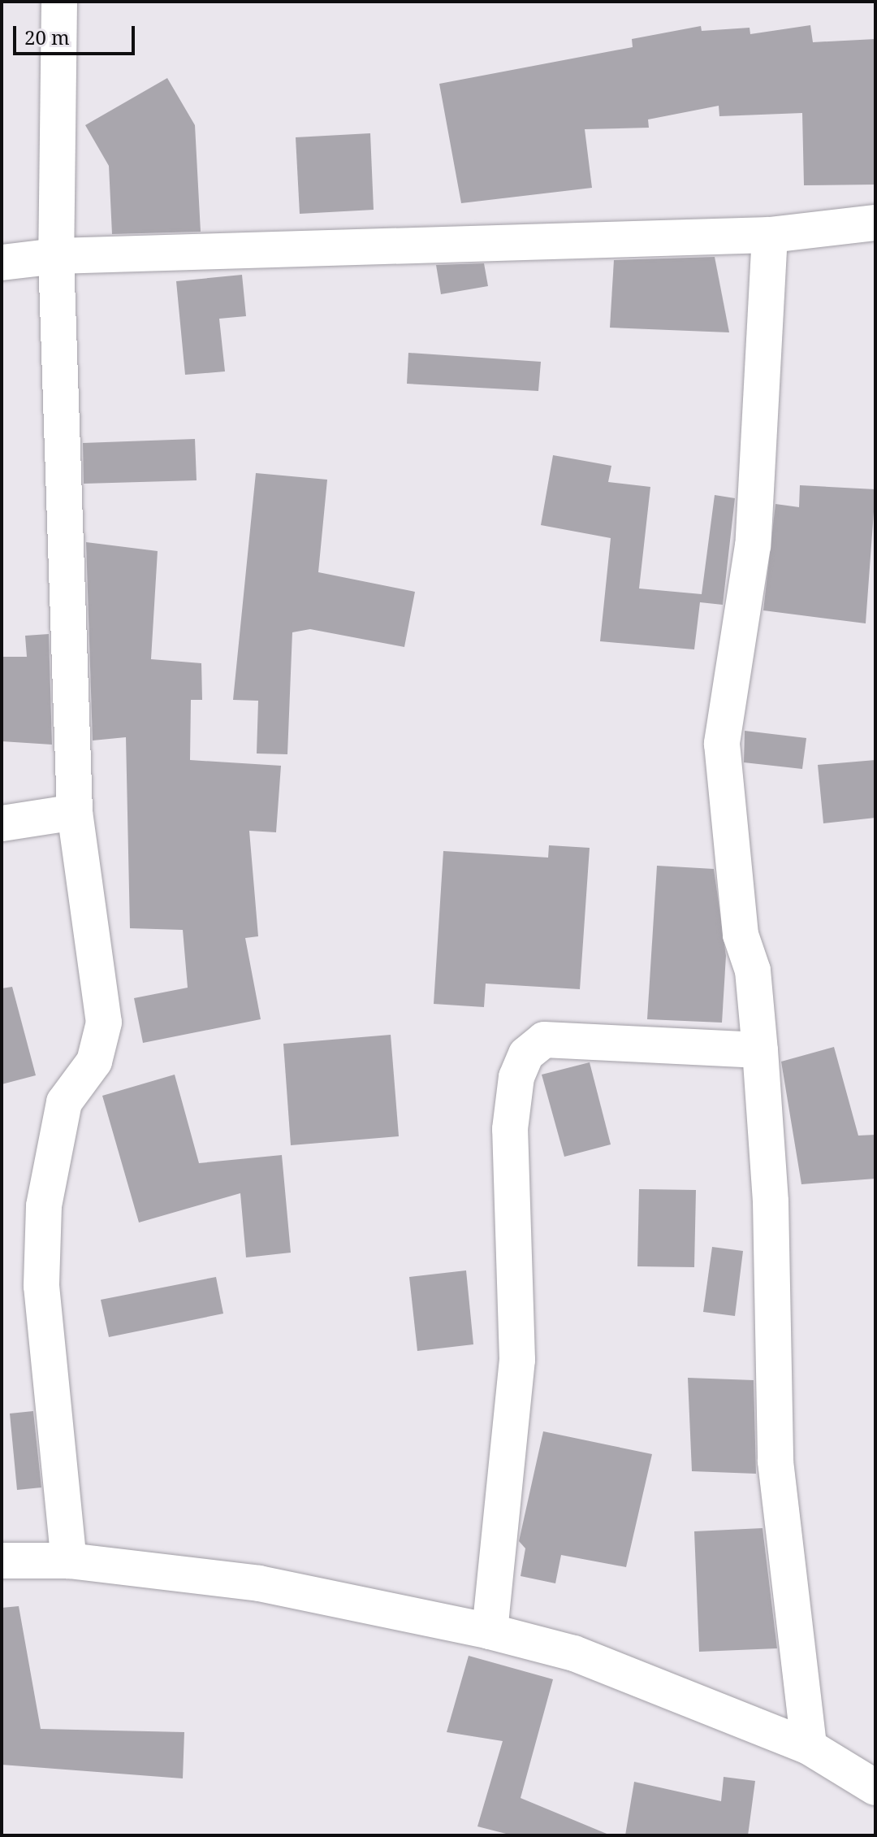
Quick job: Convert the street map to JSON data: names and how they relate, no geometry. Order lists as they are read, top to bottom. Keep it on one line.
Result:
{"scale_bar":"20 m"}
